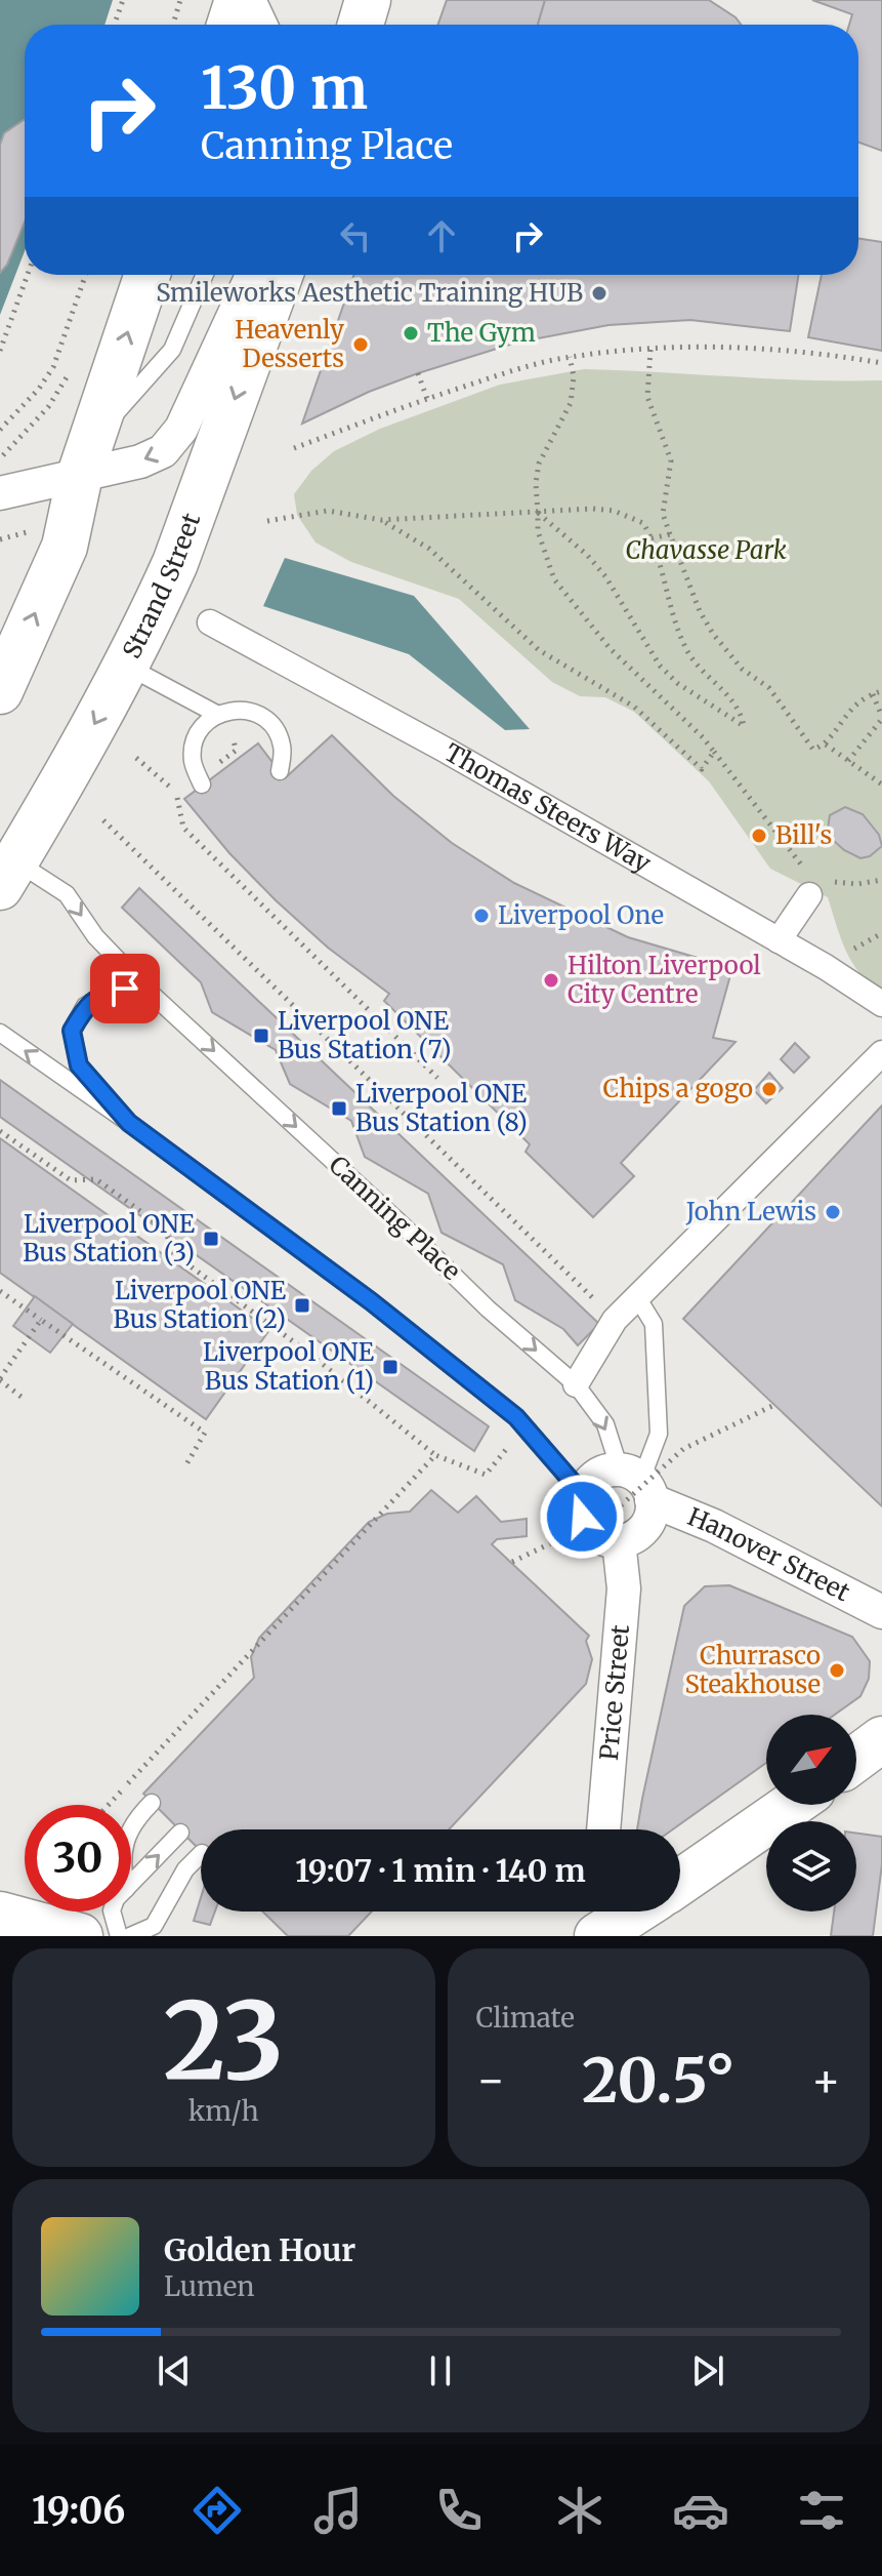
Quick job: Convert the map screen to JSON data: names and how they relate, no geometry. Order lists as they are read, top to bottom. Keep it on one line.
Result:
{"streets":{"main road":["Strand Street"],"street":["Thomas Steers Way","Hanover Street","Price Street"],"lane":["Canning Place"]},"crossings":[["Strand Street","Canning Place"],["Canning Place","Hanover Street"],["Canning Place","Price Street"],["Hanover Street","Price Street"]],"parks":["Chavasse Park"],"places":{"other":["Smileworks Aesthetic Training HUB","The Gym","Heavenly Desserts","Bill's","Liverpool One","Hilton Liverpool City Centre","Chips a gogo","John Lewis","Churrasco Steakhouse"],"transit":["Liverpool ONE Bus Station (7)","Liverpool ONE Bus Station (8)","Liverpool ONE Bus Station (3)","Liverpool ONE Bus Station (2)","Liverpool ONE Bus Station (1)"]},"north":"top right","page":{"turn":["130 m","Canning Place"],"limit":"30","trip":"19:07 · 1 min · 140 m","tile":[["23","km/h"],"Climate"],"heat":["−","20.5°","+"],"song":["Golden Hour","Lumen"],"tabs":"19:06"}}
